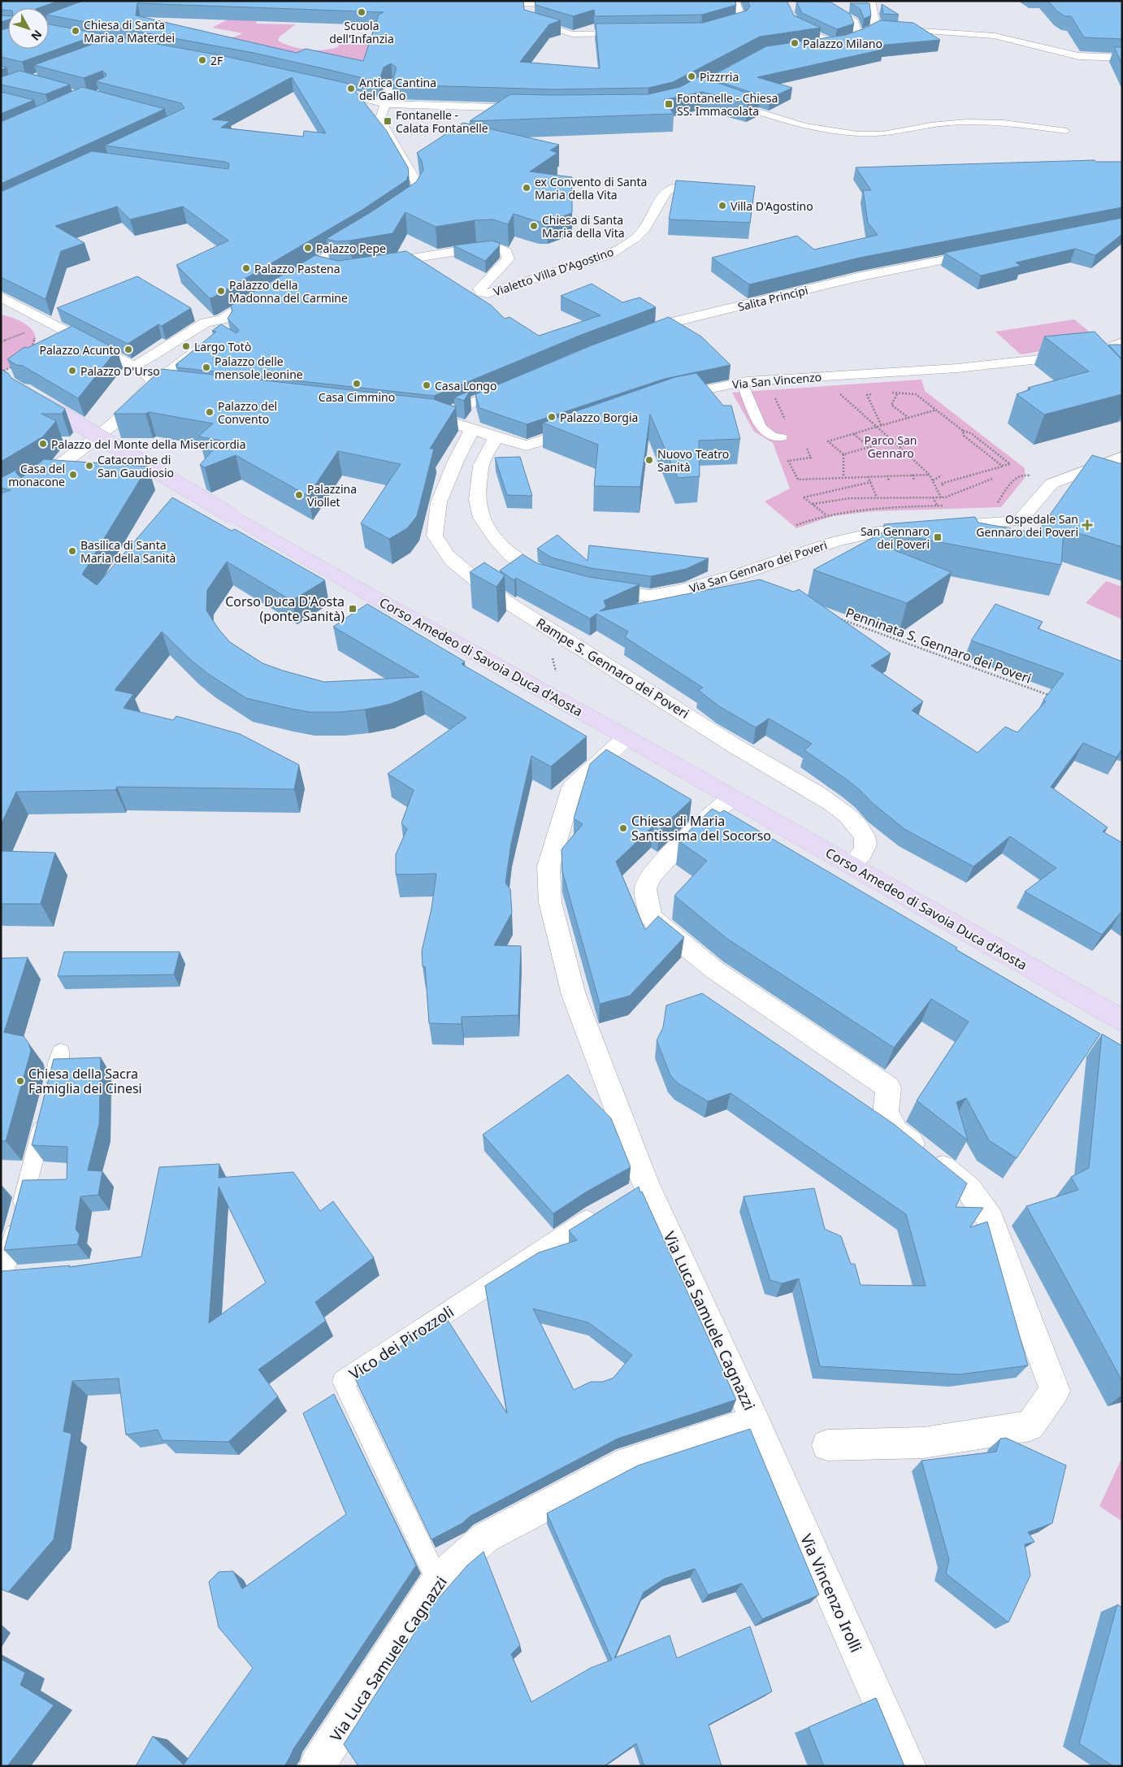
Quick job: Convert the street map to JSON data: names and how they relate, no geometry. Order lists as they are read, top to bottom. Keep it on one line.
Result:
{"streets":{"main road":["Corso Amedeo di Savoia Duca d'Aosta"],"street":["Vialetto Villa D'Agostino","Salita Principi","Via San Vincenzo","Via San Gennaro dei Poveri","Rampe S. Gennaro dei Poveri","Via Luca Samuele Cagnazzi","Via Vincenzo Irolli"],"lane":["Vico dei Pirozzoli"],"path":["Penninata S. Gennaro dei Poveri"]},"crossings":[["Corso Amedeo di Savoia Duca d'Aosta","Rampe S. Gennaro dei Poveri"],["Corso Amedeo di Savoia Duca d'Aosta","Via Luca Samuele Cagnazzi"],["Via Luca Samuele Cagnazzi","Vico dei Pirozzoli"],["Via Luca Samuele Cagnazzi","Via Vincenzo Irolli"]],"parks":["Parco San Gennaro"],"places":{"other":["Scuola dell'Infanzia","Chiesa di Santa Maria a Materdei","Palazzo Milano","2F","Pizzrria","Antica Cantina del Gallo","ex Convento di Santa Maria della Vita","Villa D'Agostino","Chiesa di Santa Maria della Vita","Palazzo Pepe","Palazzo Pastena","Palazzo della Madonna del Carmine","Largo Totò","Palazzo Acunto","Palazzo delle mensole leonine","Palazzo D'Urso","Casa Cimmino","Casa Longo","Palazzo del Convento","Palazzo Borgia","Palazzo del Monte della Misericordia","Nuovo Teatro Sanità","Catacombe di San Gaudiosio","Casa del monacone","Palazzina Viollet","Basilica di Santa Maria della Sanità","Chiesa di Maria Santissima del Socorso","Chiesa della Sacra Famiglia dei Cinesi"],"transit":["Fontanelle - Chiesa SS. Immacolata","Fontanelle - Calata Fontanelle","San Gennaro dei Poveri","Corso Duca D'Aosta (ponte Sanità)"],"health":["Ospedale San Gennaro dei Poveri"]},"north":"bottom right"}
